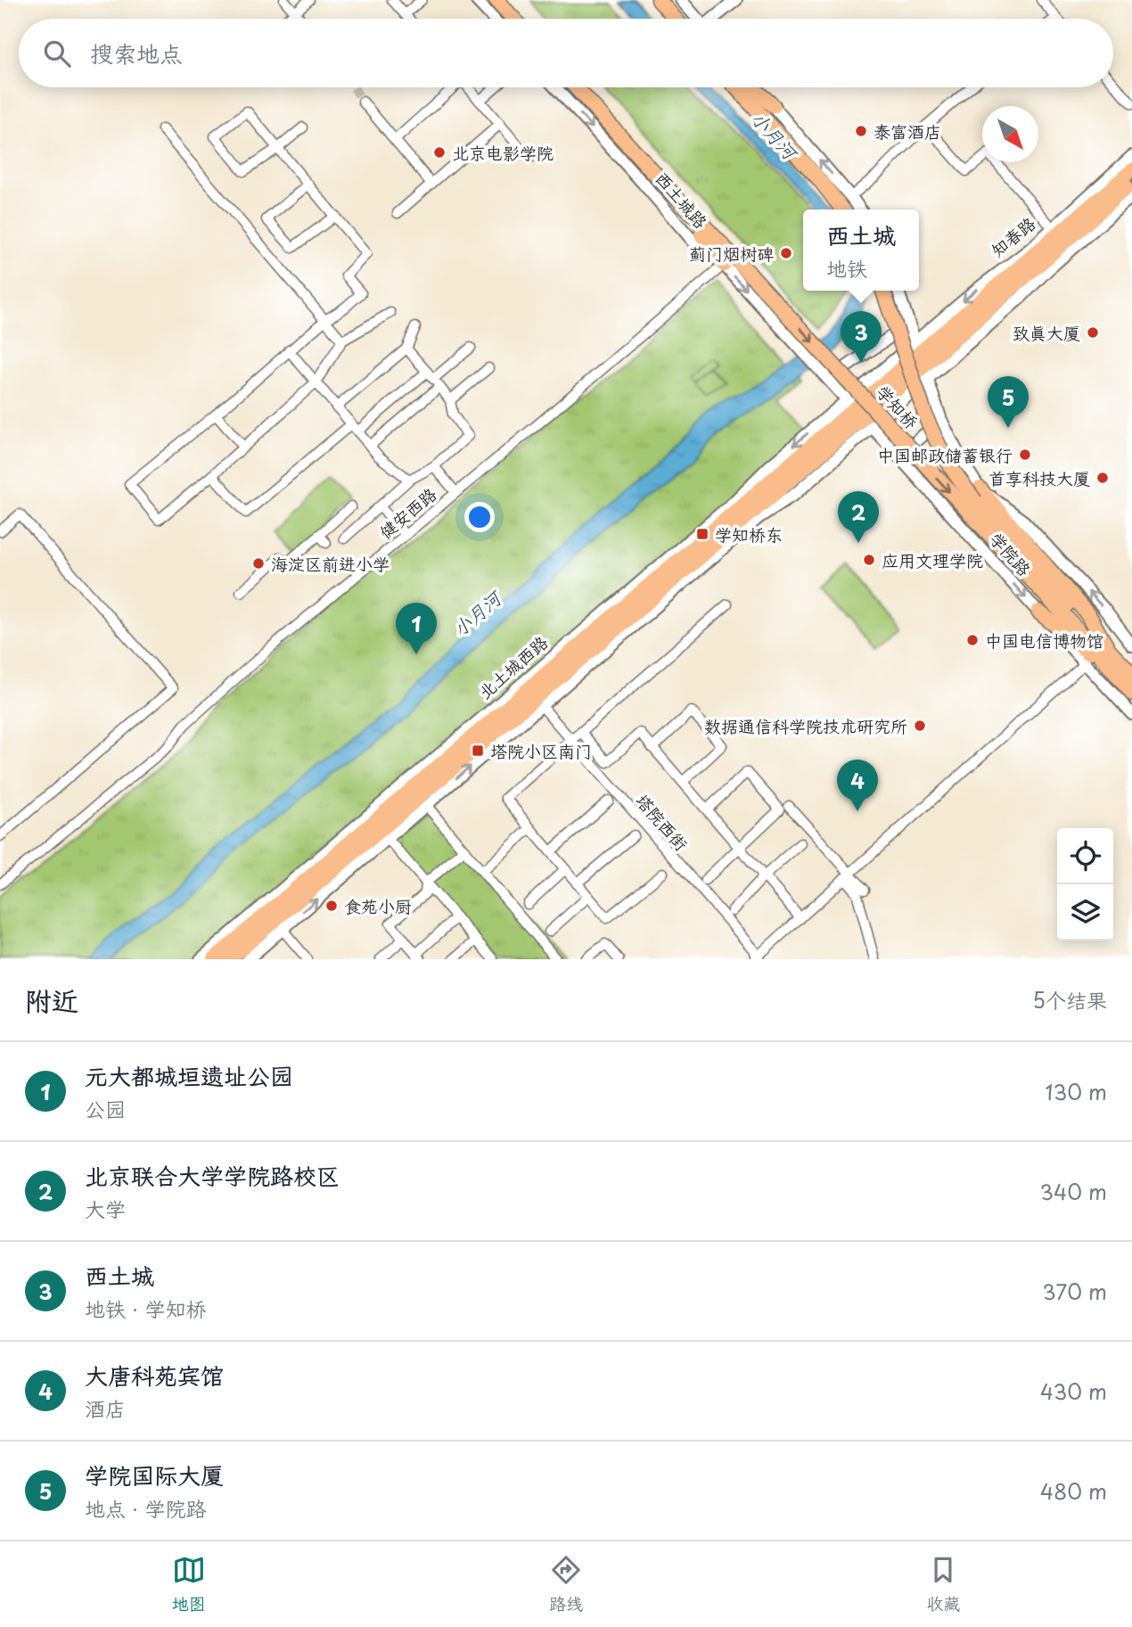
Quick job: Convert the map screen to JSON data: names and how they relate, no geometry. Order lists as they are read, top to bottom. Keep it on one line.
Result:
{"streets":{"main road":["西土城路","知春路","学知桥","学院路","北土城西路"],"street":["健安西路","塔院西街"]},"crossings":[["西土城路","学知桥"],["西土城路","健安西路"],["知春路","学院路"],["学知桥","学院路"],["学院路","北土城西路"]],"one_way":["西土城路"],"water":["小月河"],"places":{"other":["泰富酒店","北京电影学院","蓟门烟树碑","致真大厦","中国邮政储蓄银行","首享科技大厦","应用文理学院","海淀区前进小学","中国电信博物馆","数据通信科学院技术研究所","食苑小厨"],"transit":["学知桥东","塔院小区南门"]},"north":"bottom right","page":{"search":"搜索地点","popup":["西土城","地铁"],"pins":["3","5","2","1","4"],"heading":["附近","5个结果"],"list":[{"mark":"1","name":"元大都城垣遗址公园","note":"公园","value":"130 m"},{"mark":"2","name":"北京联合大学学院路校区","note":"大学","value":"340 m"},{"mark":"3","name":"西土城","note":"地铁 · 学知桥","value":"370 m"},{"mark":"4","name":"大唐科苑宾馆","note":"酒店","value":"430 m"},{"mark":"5","name":"学院国际大厦","note":"地点 · 学院路","value":"480 m"}],"nav":["地图","路线","收藏"]}}
